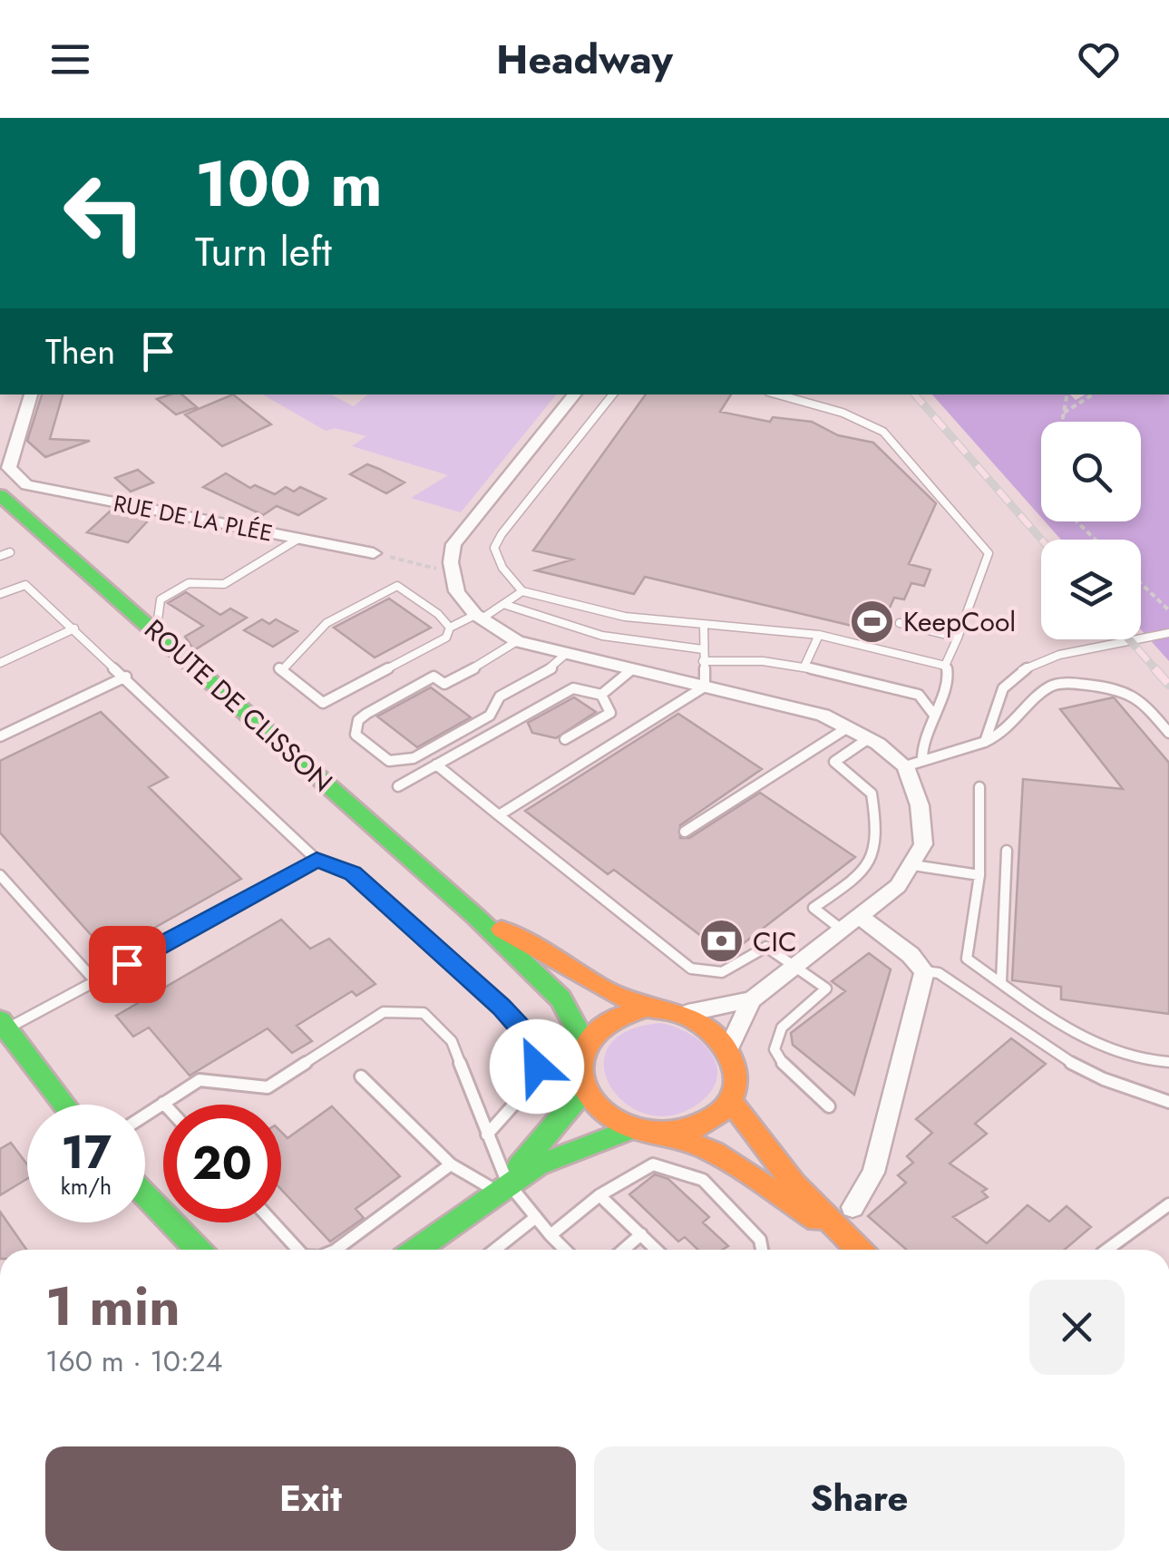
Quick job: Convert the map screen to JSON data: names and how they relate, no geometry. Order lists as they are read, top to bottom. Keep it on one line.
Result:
{"streets":{"main road":["ROUTE DE CLISSON"],"street":["RUE DE LA PLÉE"]},"places":{"sports":["KeepCool"],"bank":["CIC"]},"page":{"header":"Headway","turn":["100 m","Turn left"],"then":"Then","speed":"17 km/h","limit":"20","heading":["1 min","160 m · 10:24"],"buttons":["Exit","Share"]}}
